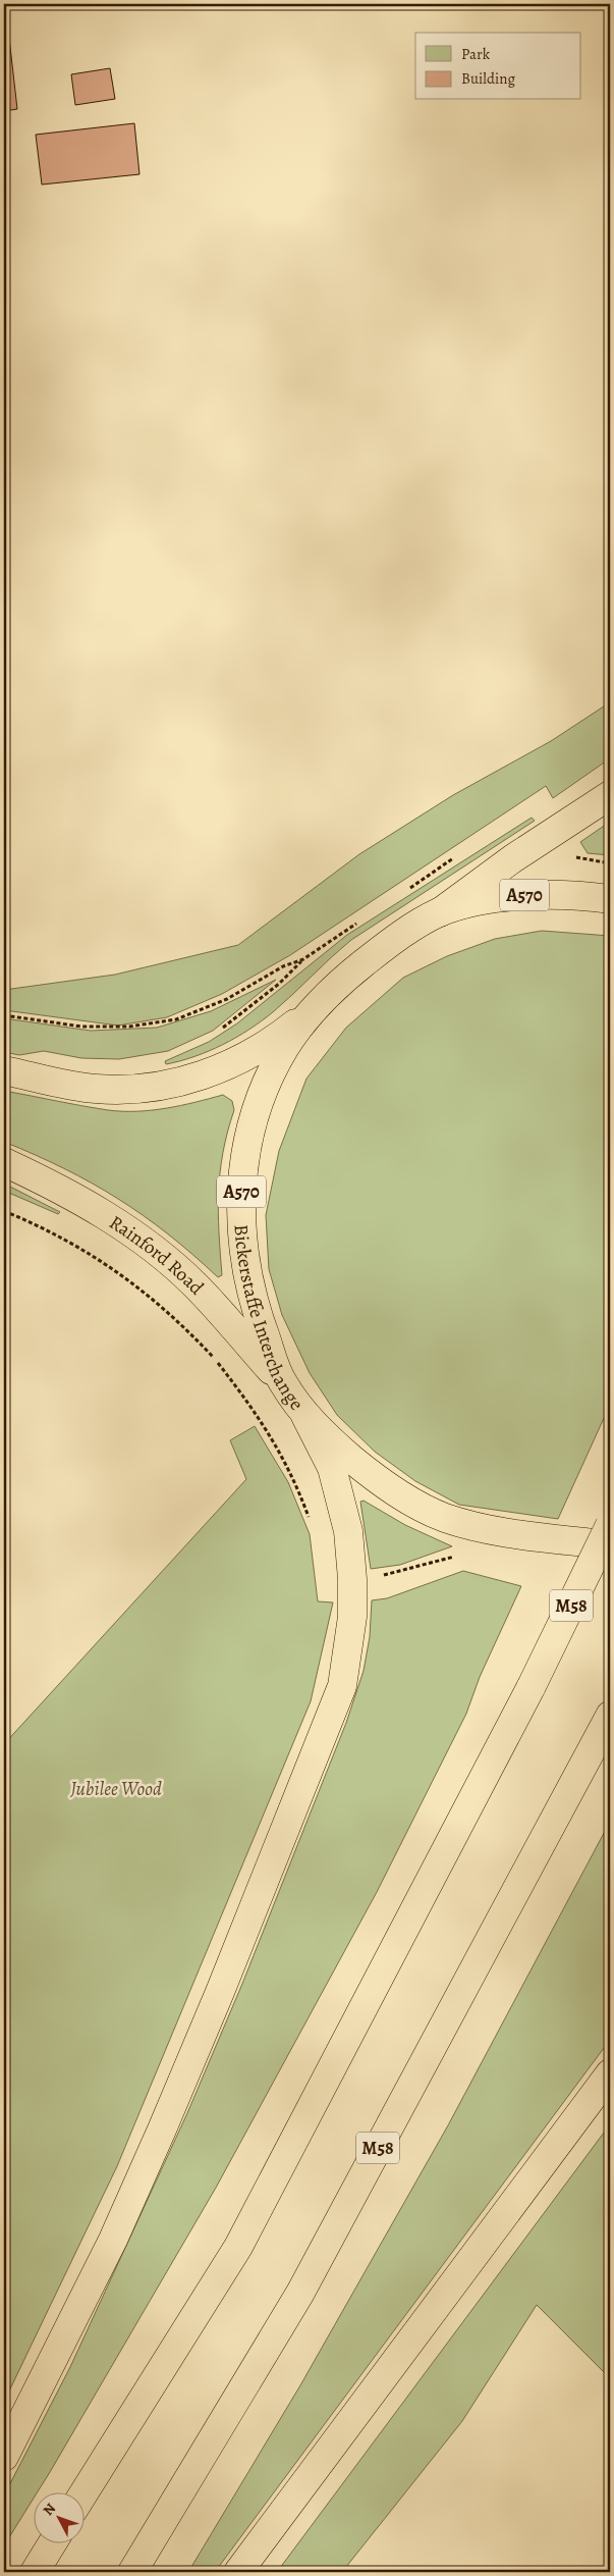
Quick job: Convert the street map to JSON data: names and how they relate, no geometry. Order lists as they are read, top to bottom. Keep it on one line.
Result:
{"streets":{"highway":["A570","Rainford Road","Bickerstaffe Interchange","M58"]},"crossings":[["A570","Bickerstaffe Interchange"],["Rainford Road","Bickerstaffe Interchange"]],"parks":["Jubilee Wood"],"legend":["Park","Building"],"north":"top left"}
